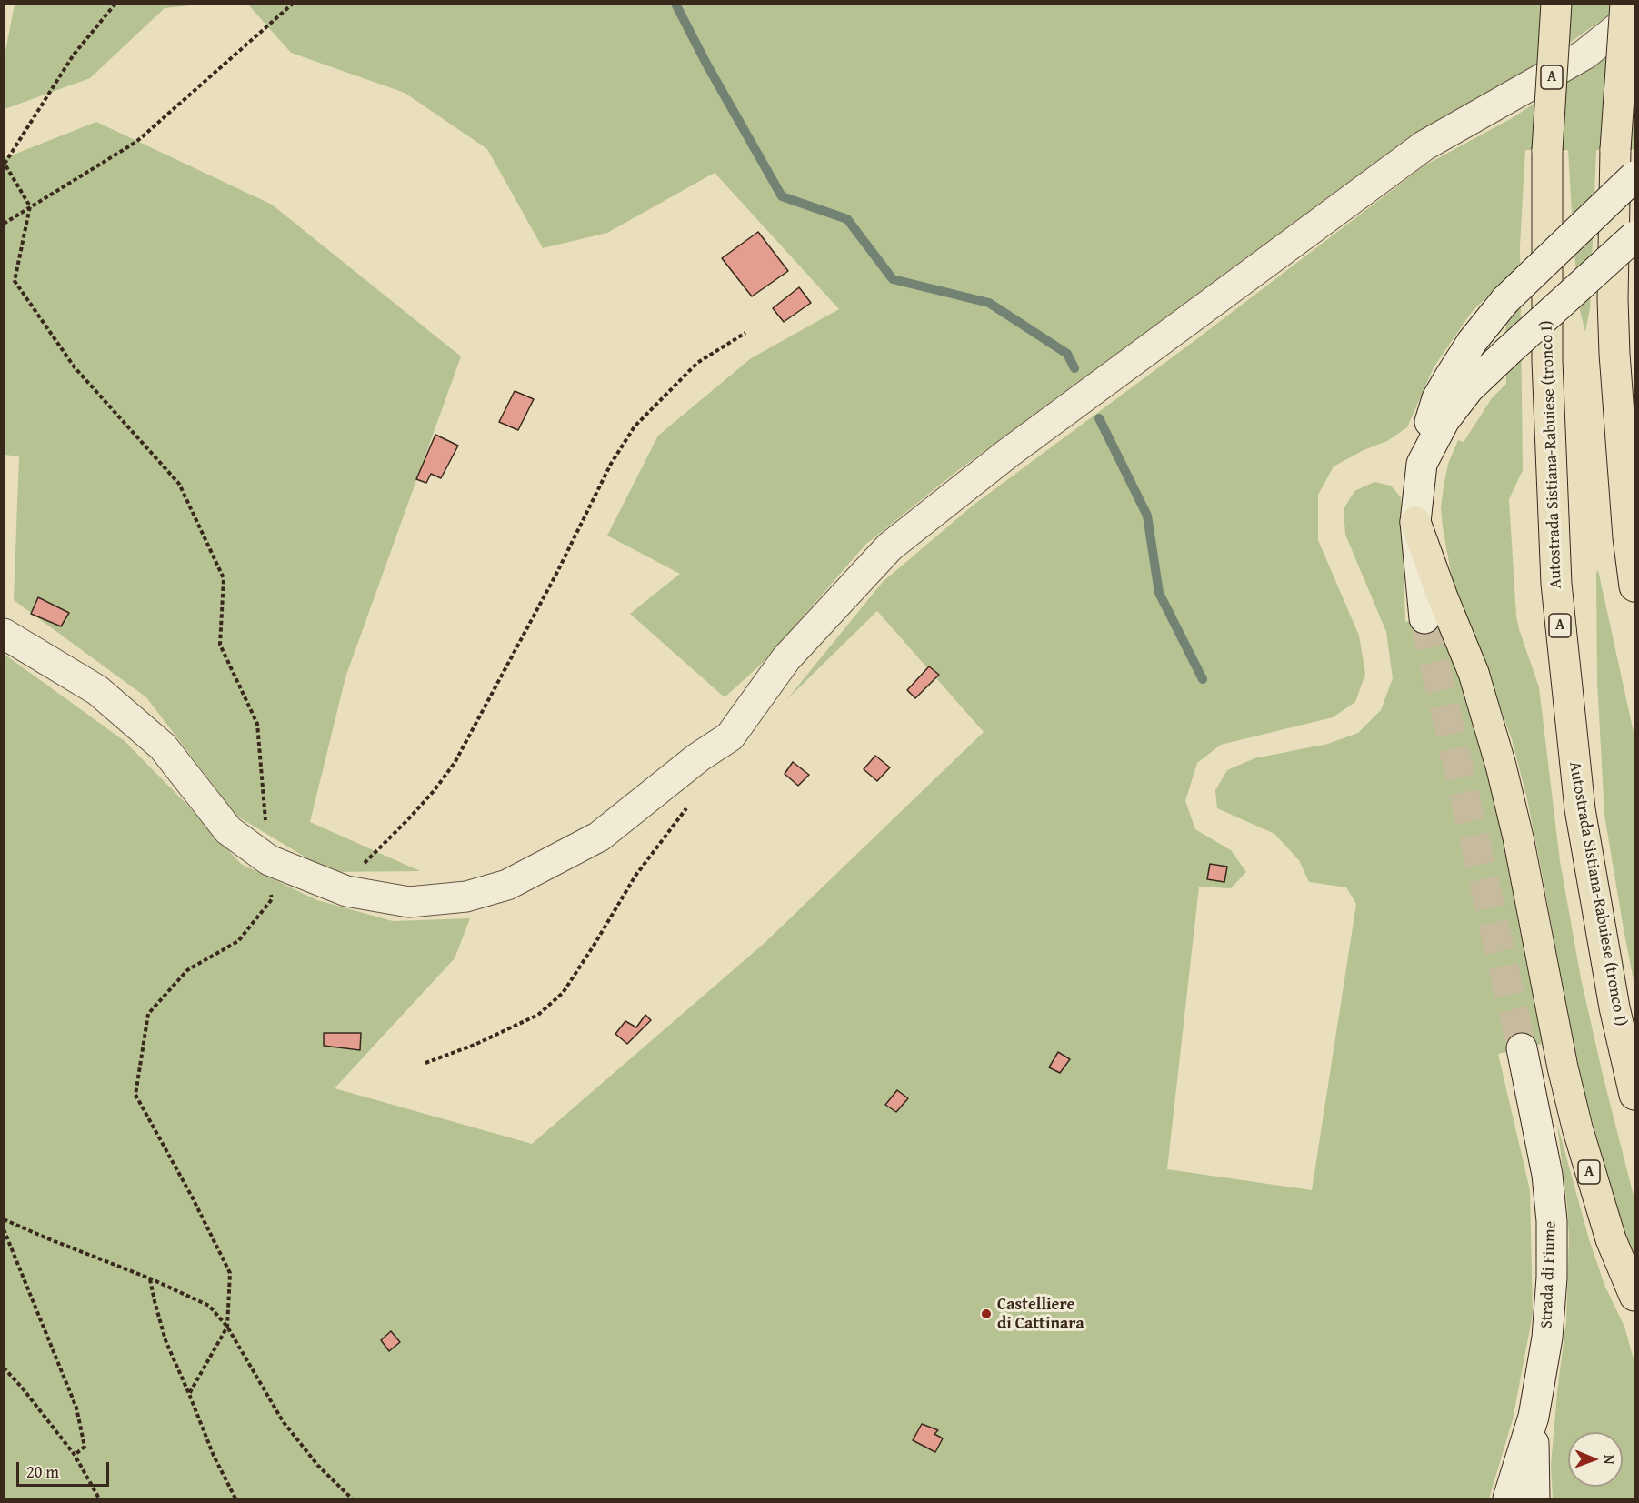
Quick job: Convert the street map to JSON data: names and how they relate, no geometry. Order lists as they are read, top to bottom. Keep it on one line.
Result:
{"streets":{"highway":["A","Autostrada Sistiana-Rabuiese (tronco I)"],"street":["Strada di Fiume"]},"places":["Castelliere di Cattinara"],"scale_bar":"20 m","north":"right"}
